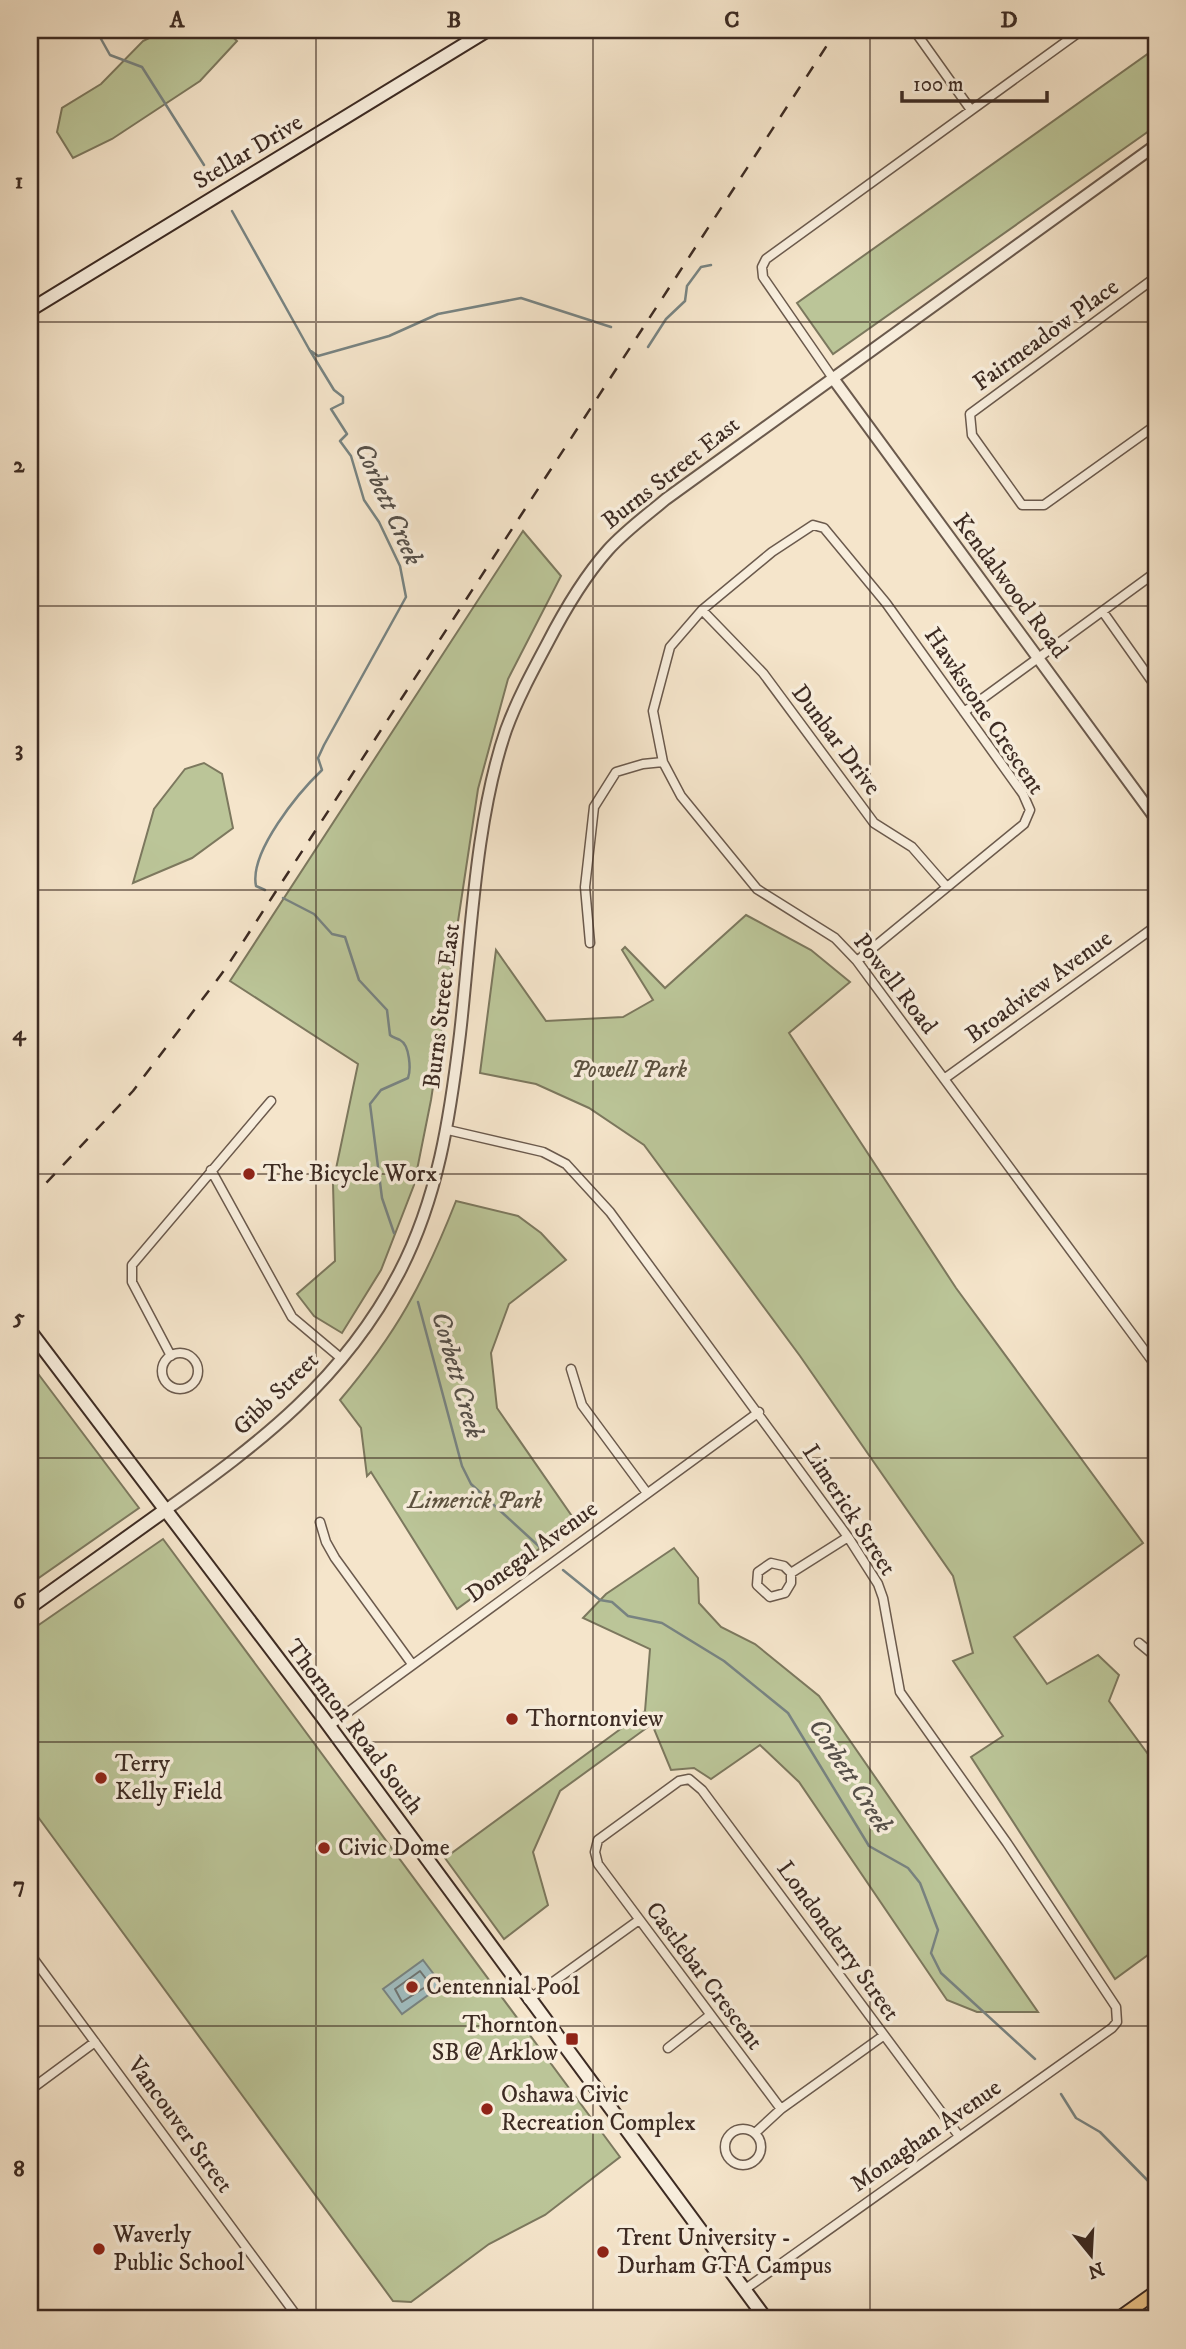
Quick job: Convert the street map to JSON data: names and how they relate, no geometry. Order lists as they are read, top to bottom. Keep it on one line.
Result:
{"streets":{"main road":["Stellar Drive","Gibb Street","Thornton Road South"],"street":["Fairmeadow Place","Burns Street East","Kendalwood Road","Hawkstone Crescent","Dunbar Drive","Powell Road","Broadview Avenue","Limerick Street","Donegal Avenue","Londonderry Street","Castlebar Crescent","Vancouver Street","Monaghan Avenue"]},"crossings":[["Burns Street East","Kendalwood Road"],["Burns Street East","Gibb Street"],["Burns Street East","Limerick Street"],["Hawkstone Crescent","Dunbar Drive"],["Hawkstone Crescent","Powell Road"],["Dunbar Drive","Powell Road"],["Powell Road","Broadview Avenue"],["Gibb Street","Limerick Street"],["Gibb Street","Thornton Road South"],["Limerick Street","Donegal Avenue"],["Limerick Street","Monaghan Avenue"],["Donegal Avenue","Thornton Road South"],["Thornton Road South","Monaghan Avenue"],["Londonderry Street","Castlebar Crescent"],["Londonderry Street","Monaghan Avenue"]],"water":["Corbett Creek"],"parks":["Powell Park","Limerick Park"],"places":{"other":["The Bicycle Worx","Thorntonview","Terry Kelly Field","Civic Dome","Centennial Pool","Oshawa Civic Recreation Complex","Waverly Public School","Trent University - Durham GTA Campus"],"transit":["Thornton SB @ Arklow"]},"scale_bar":"100 m","north":"bottom","grid":{"columns":["A","B","C","D"],"rows":["1","2","3","4","5","6","7","8"]}}
